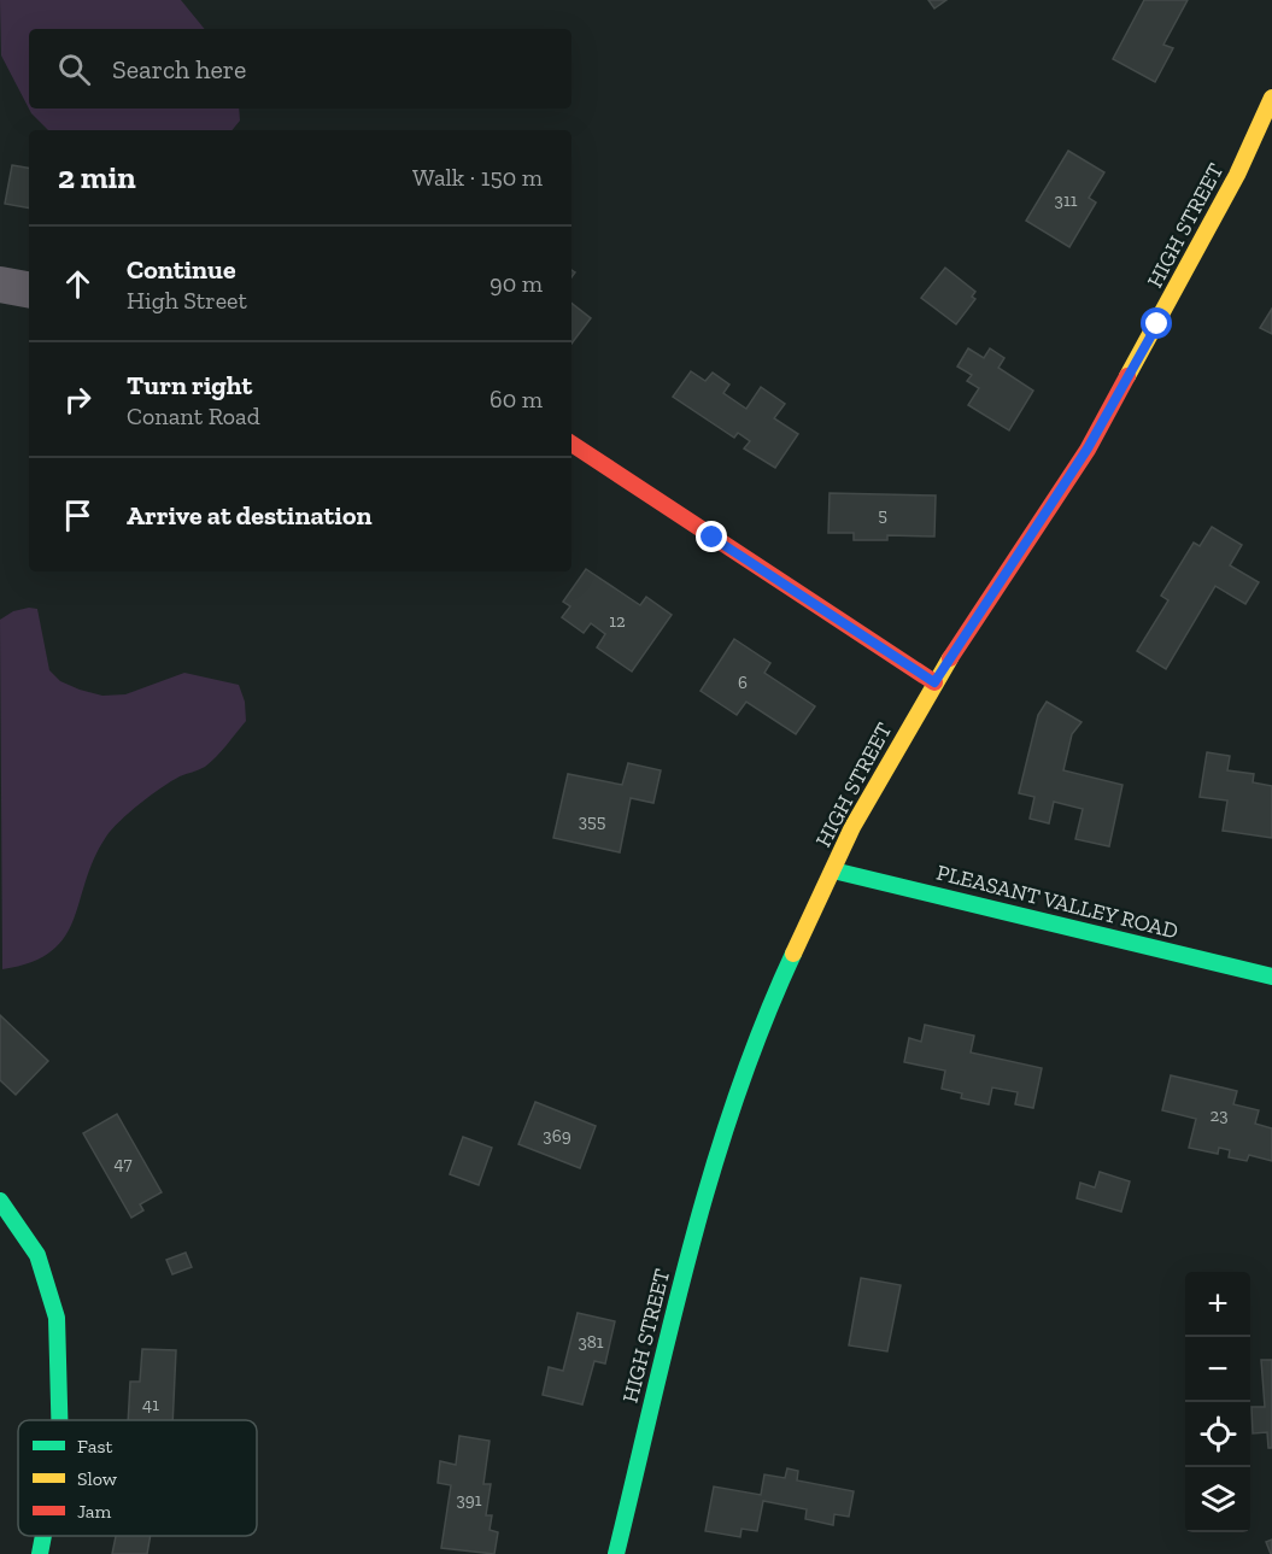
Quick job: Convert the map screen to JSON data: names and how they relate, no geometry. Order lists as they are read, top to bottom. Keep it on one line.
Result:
{"streets":{"main road":["HIGH STREET","PLEASANT VALLEY ROAD"]},"crossings":[["HIGH STREET","PLEASANT VALLEY ROAD"]],"house_numbers":["311","5","12","6","355","23","369","47","381","41","391"],"legend":["Fast","Slow","Jam"],"page":{"search":"Search here","heading":["2 min","Walk · 150 m"],"list":[["Continue","High Street","90 m"],["Turn right","Conant Road","60 m"],"Arrive at destination"],"map_buttons":["+","−"]}}
